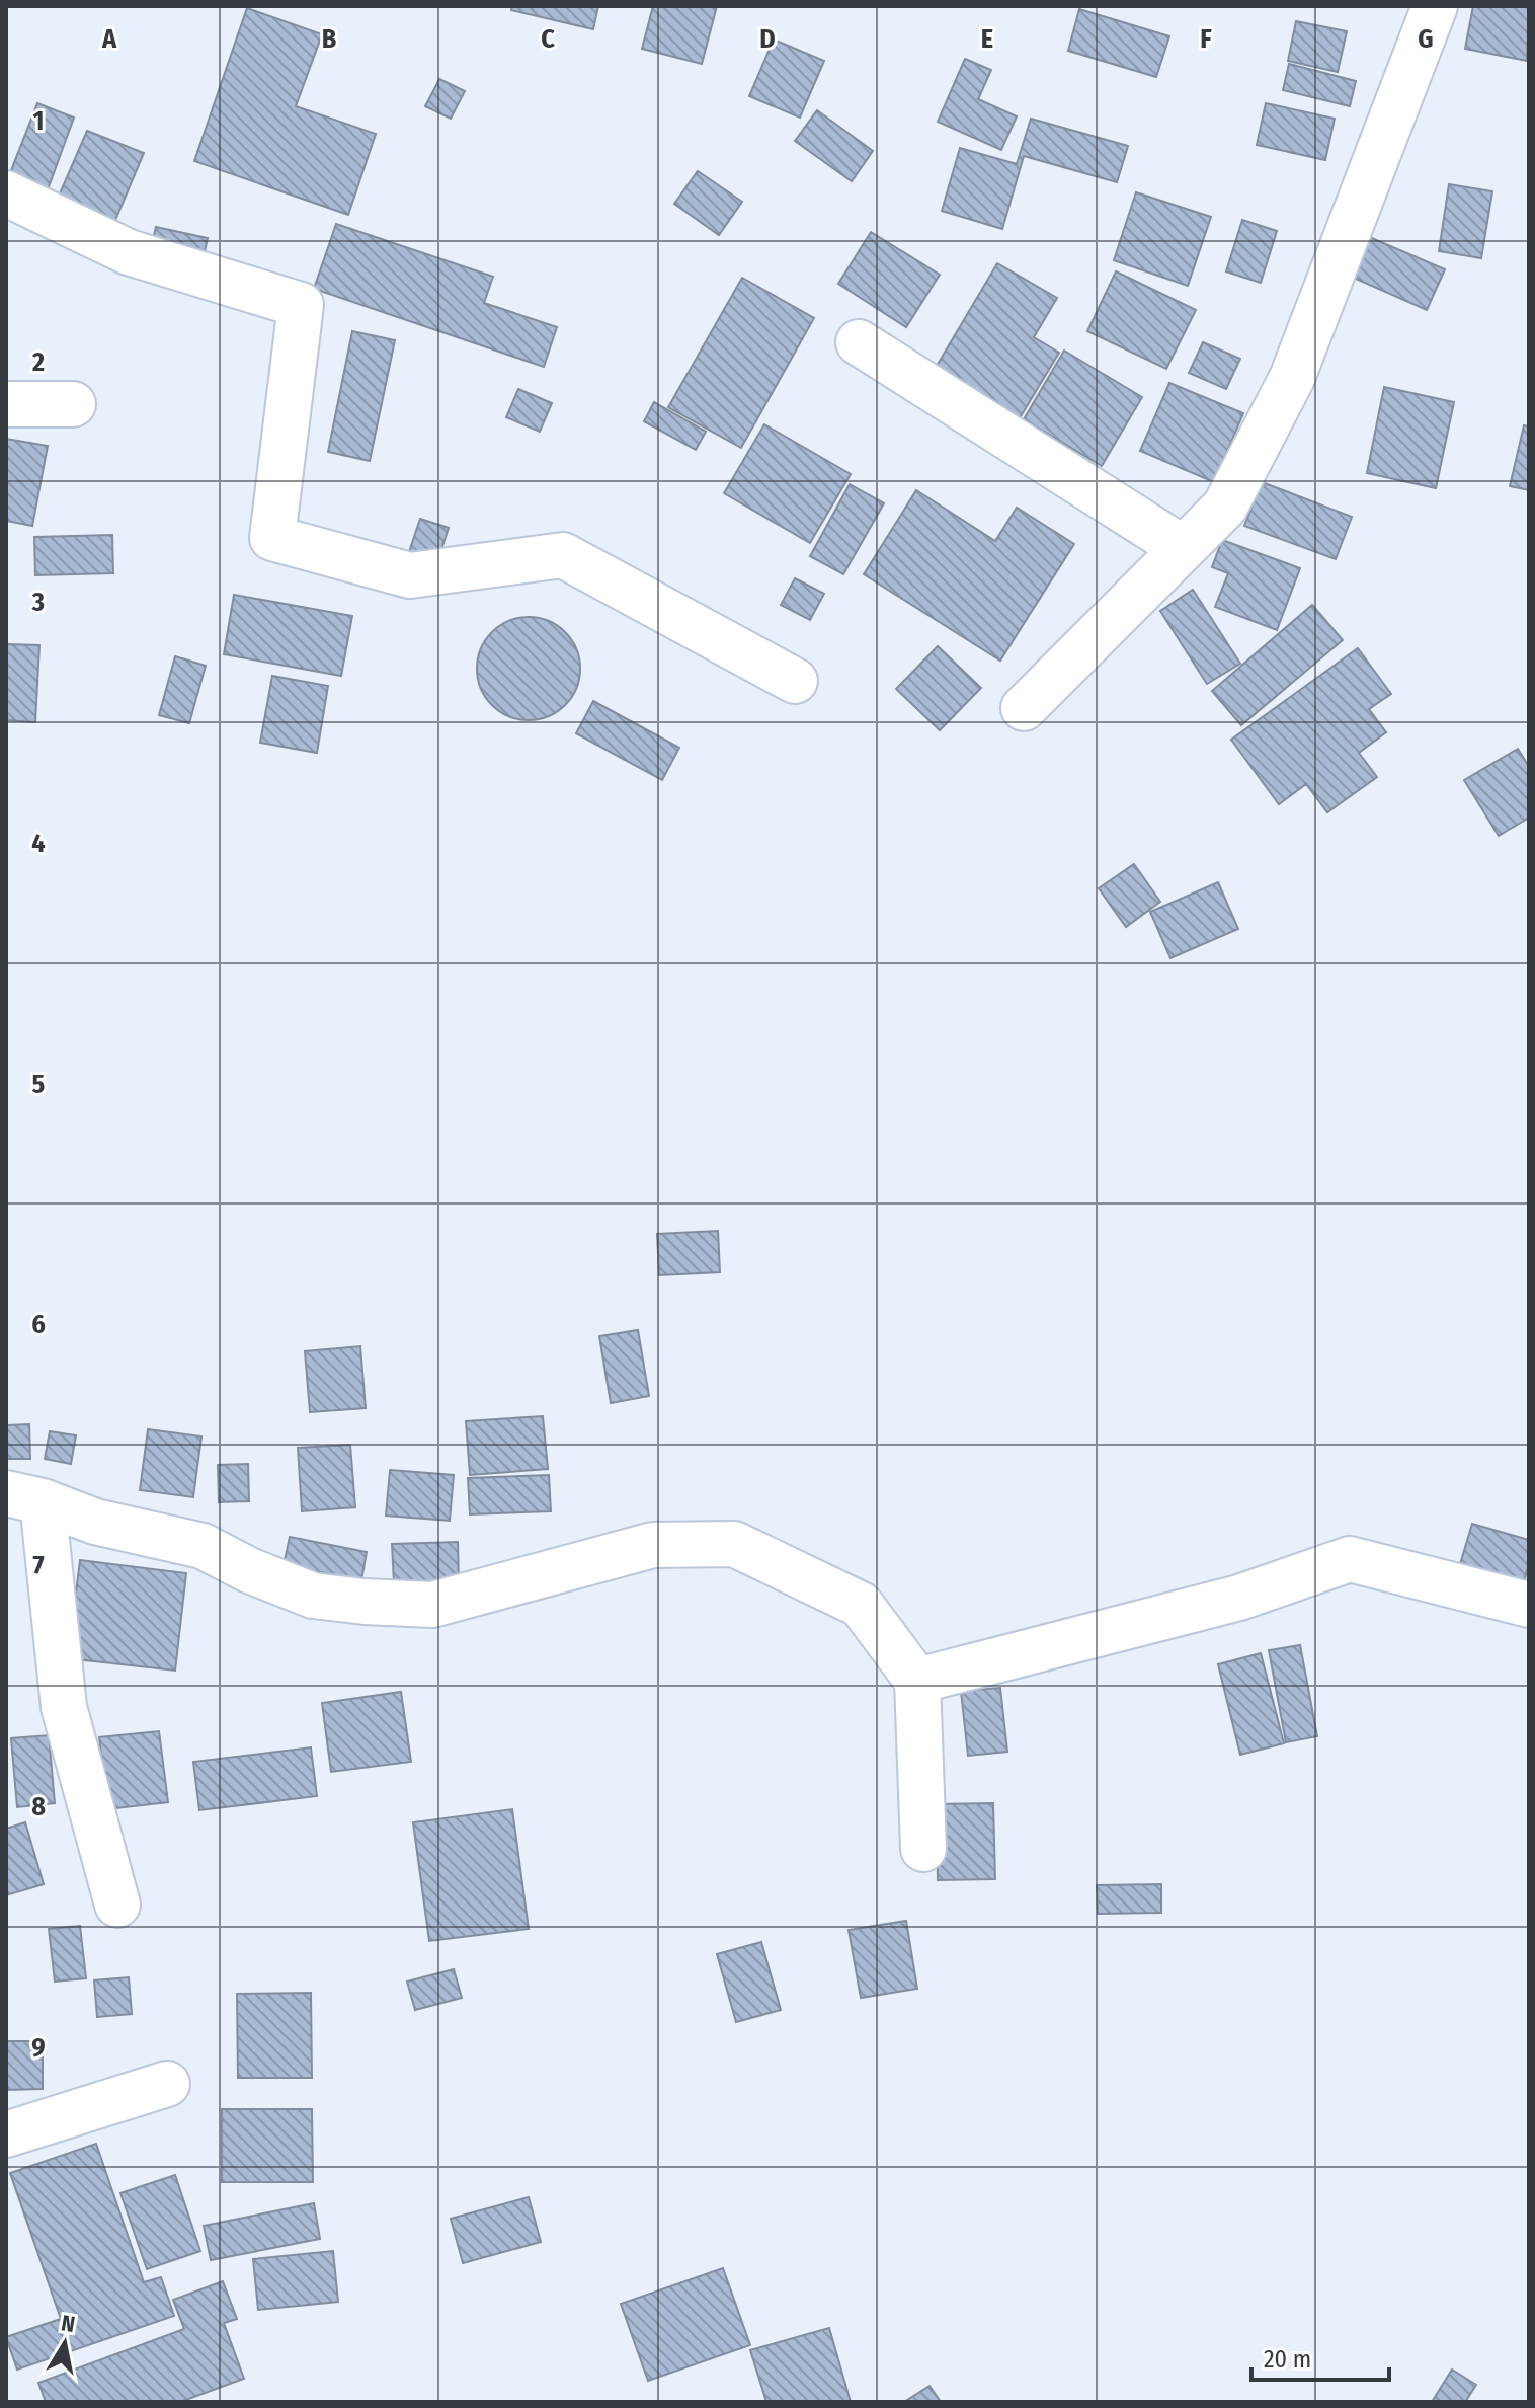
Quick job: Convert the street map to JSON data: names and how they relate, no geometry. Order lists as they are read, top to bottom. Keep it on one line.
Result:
{"scale_bar":"20 m","north":"top","grid":{"columns":["A","B","C","D","E","F","G"],"rows":["1","2","3","4","5","6","7","8","9"]}}
